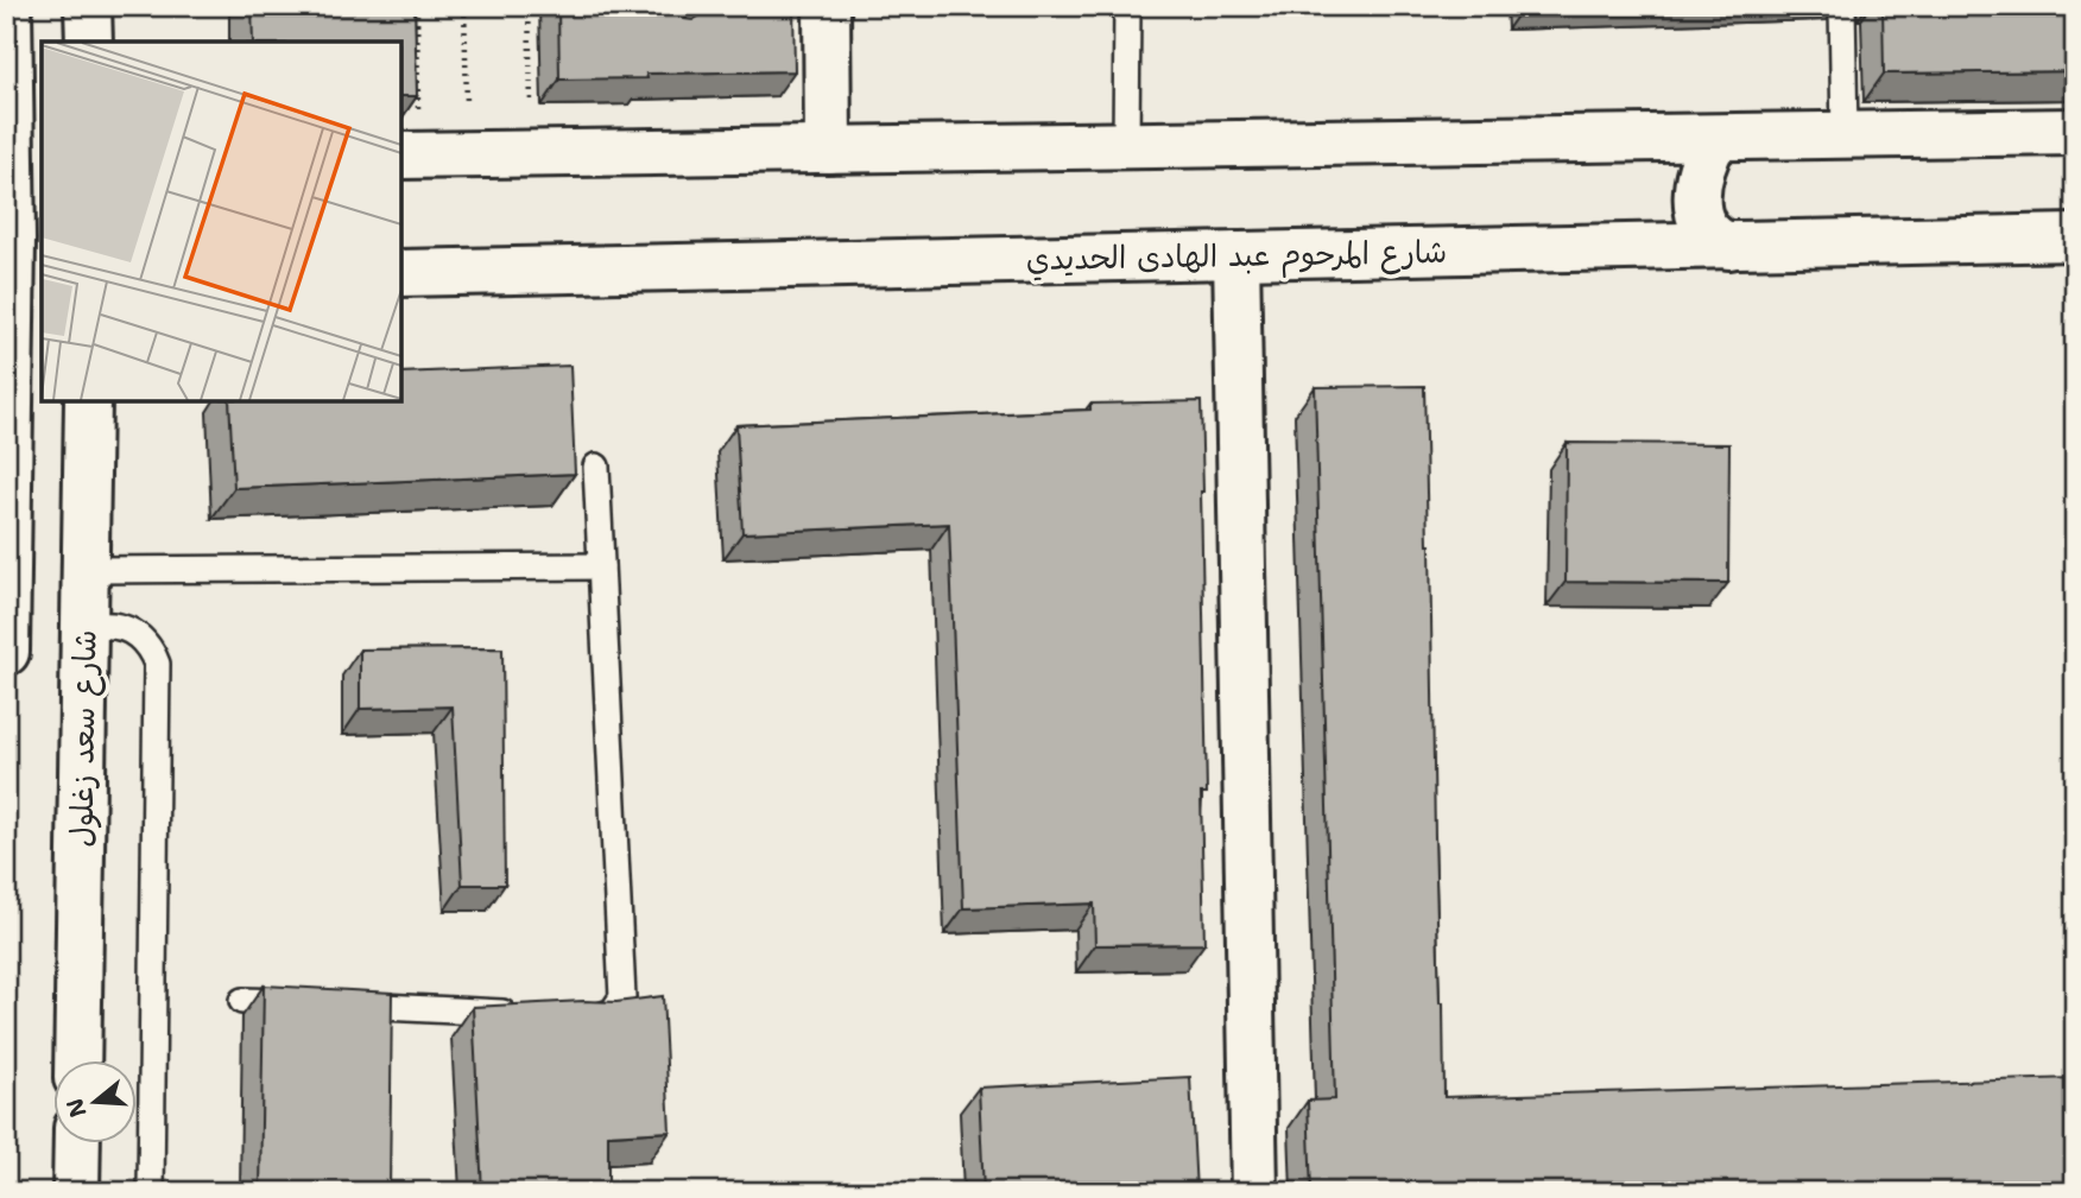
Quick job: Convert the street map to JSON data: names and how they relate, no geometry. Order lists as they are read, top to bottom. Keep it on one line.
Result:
{"streets":{"street":["شارع المرحوم عبد الهادى الحديدي","شارع سعد زغلول"]},"north":"left"}
